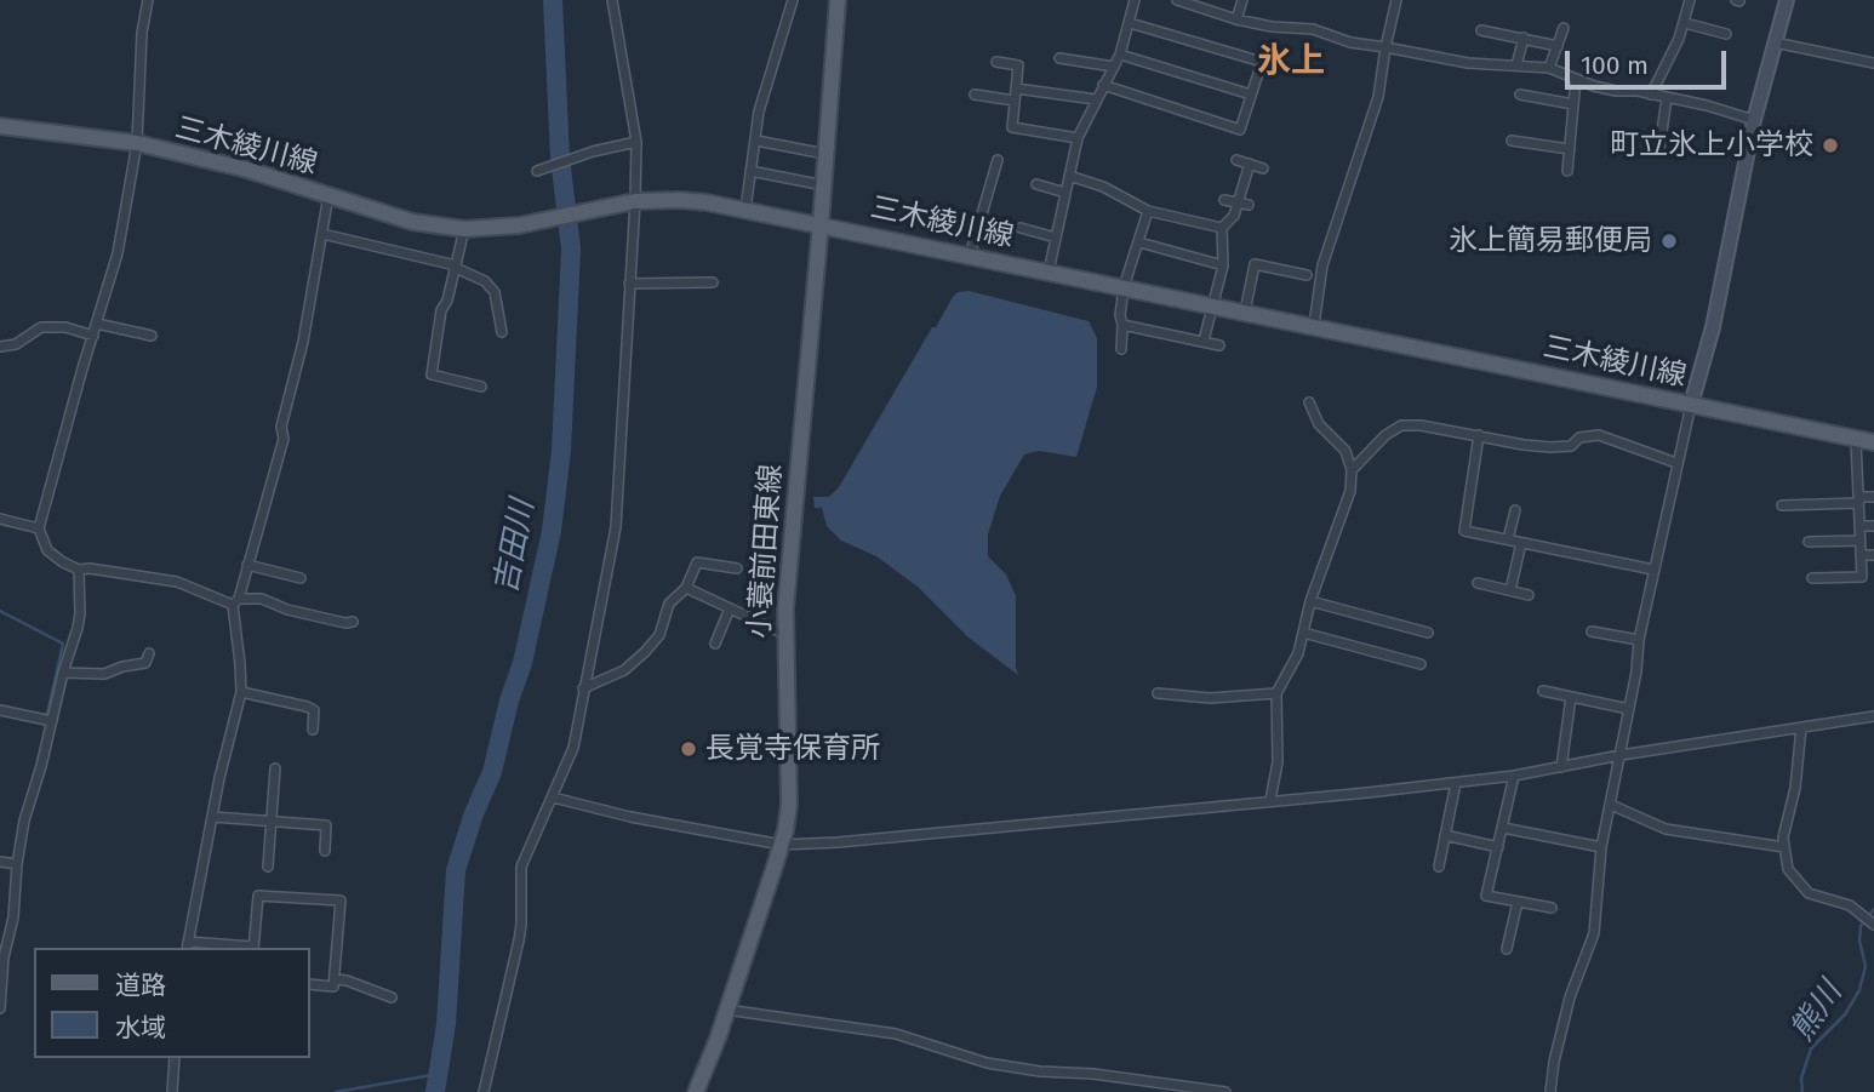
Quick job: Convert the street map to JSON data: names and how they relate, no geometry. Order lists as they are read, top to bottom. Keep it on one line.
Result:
{"streets":{"main road":["三木綾川線","小蓑前田東線"]},"crossings":[["三木綾川線","小蓑前田東線"]],"districts":["氷上"],"water":["吉田川","熊川"],"places":["町立氷上小学校","氷上簡易郵便局","長覚寺保育所"],"legend":["道路","水域"],"scale_bar":"100 m"}
